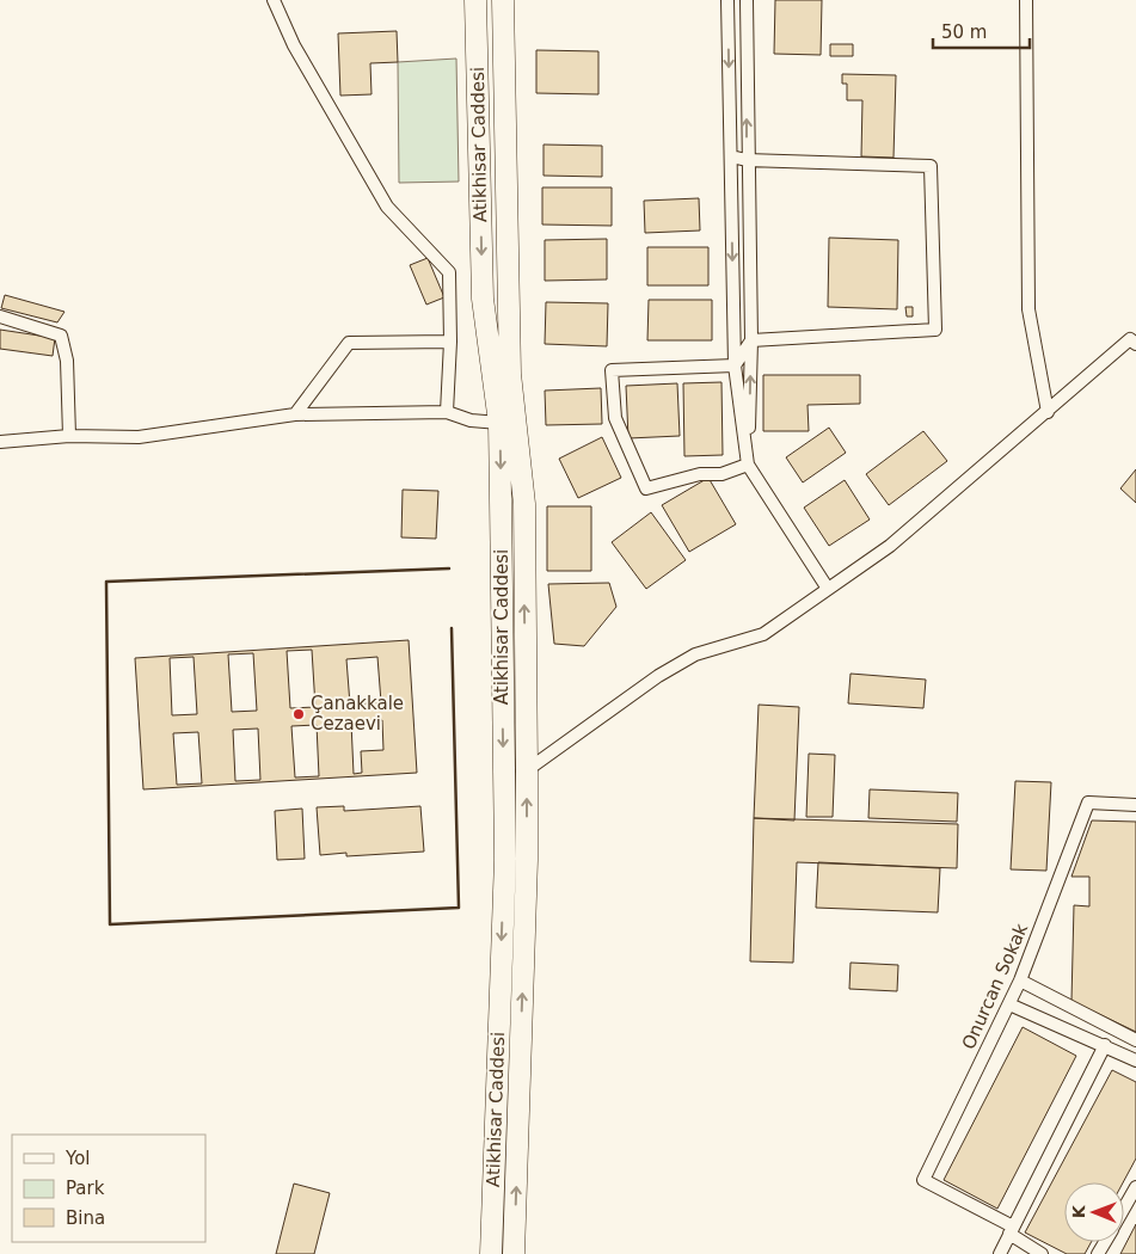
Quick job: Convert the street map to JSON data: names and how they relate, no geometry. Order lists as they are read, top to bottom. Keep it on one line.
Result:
{"streets":{"highway":["Atikhisar Caddesi"],"street":["Onurcan Sokak"]},"places":["Çanakkale Cezaevi"],"legend":["Yol","Park","Bina"],"scale_bar":"50 m","north":"left"}
